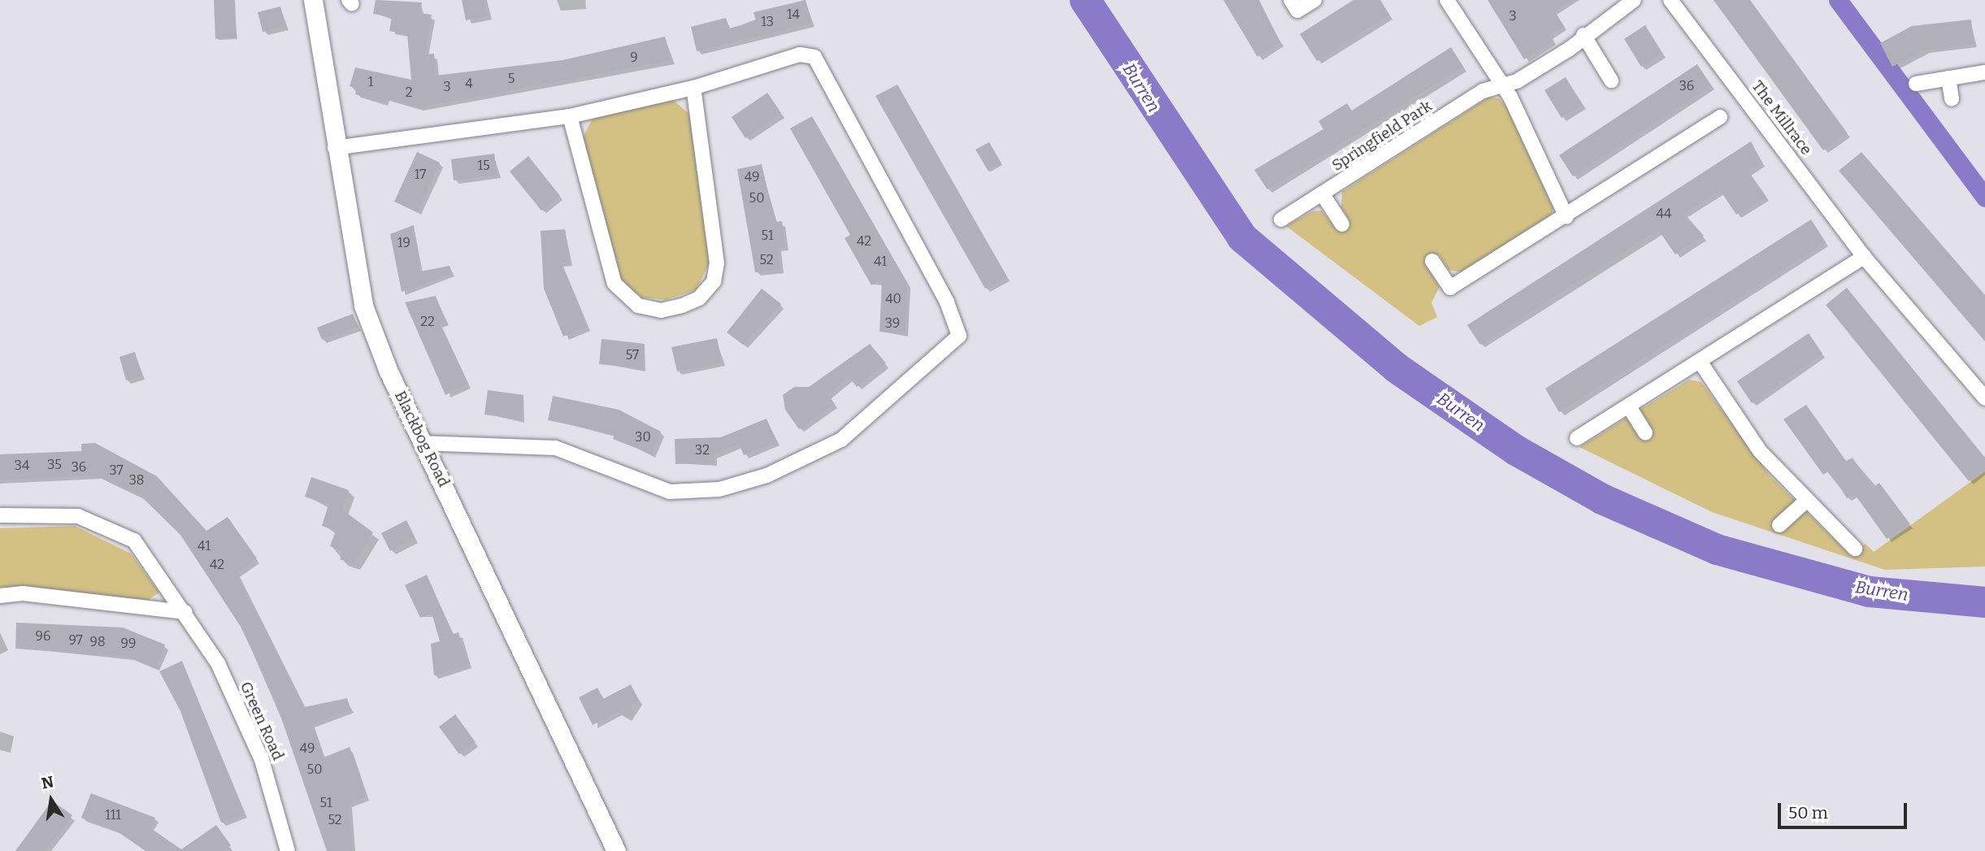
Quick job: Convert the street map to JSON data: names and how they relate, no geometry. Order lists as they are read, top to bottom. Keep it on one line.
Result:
{"streets":{"street":["The Millrace","Springfield Park","Blackbog Road","Green Road"]},"water":["Burren"],"house_numbers":["14","3","13","9","5","1","4","36","3","2","15","17","49","50","44","51","42","19","52","41","40","22","39","57","30","32","35","34","36","37","38","41","42","96","97","98","99","49","50","51","111","52"],"scale_bar":"50 m","north":"top"}
